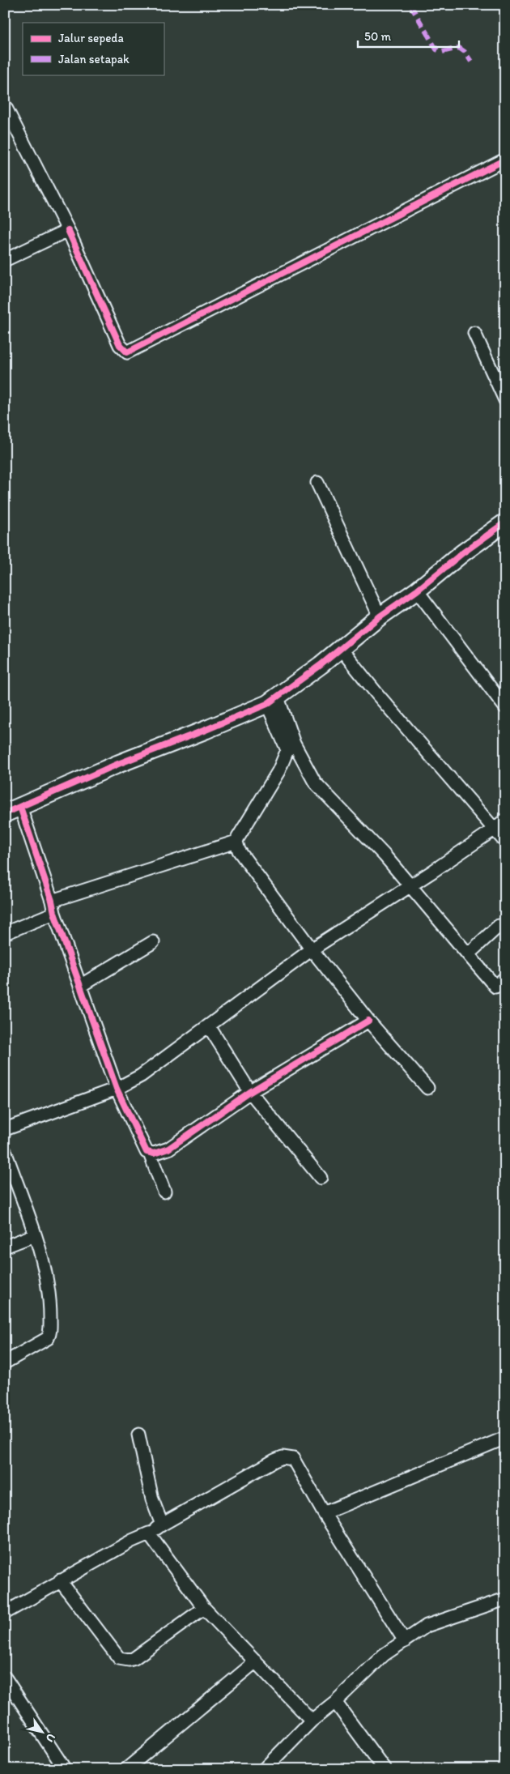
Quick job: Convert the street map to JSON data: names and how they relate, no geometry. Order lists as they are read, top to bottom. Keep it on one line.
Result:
{"legend":["Jalur sepeda","Jalan setapak"],"scale_bar":"50 m","north":"bottom right"}
